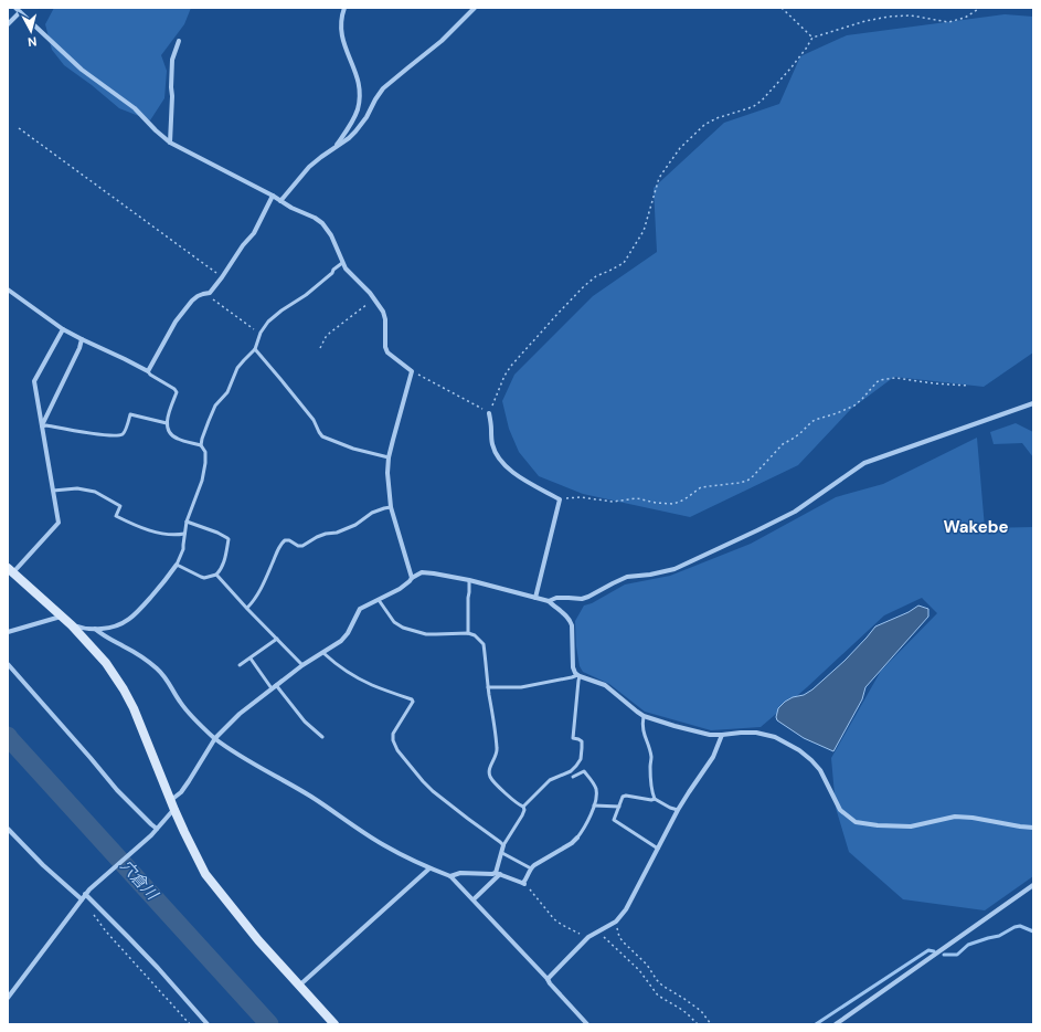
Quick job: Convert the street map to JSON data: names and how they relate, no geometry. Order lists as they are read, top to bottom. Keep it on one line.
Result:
{"districts":["Wakebe"],"water":["穴倉川"],"north":"bottom"}
